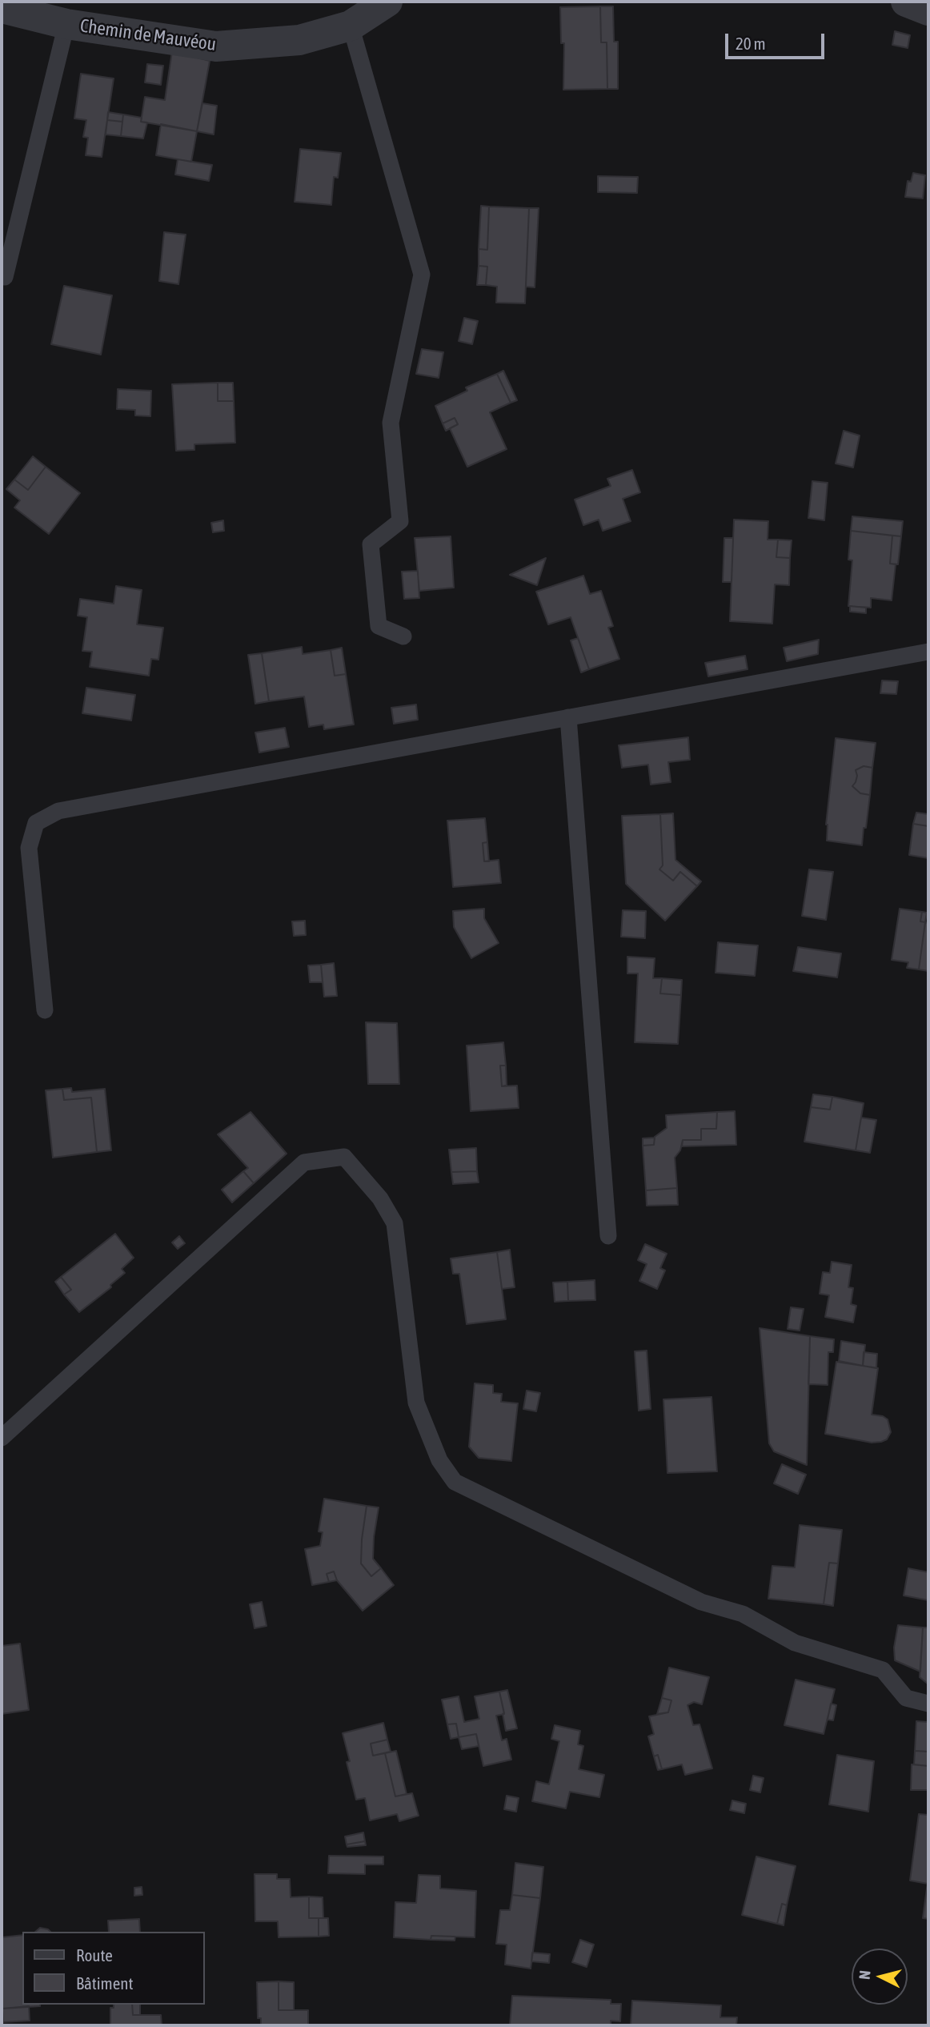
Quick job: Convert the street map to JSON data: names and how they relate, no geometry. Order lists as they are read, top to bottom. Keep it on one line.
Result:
{"streets":{"street":["Chemin de Mauvéou"]},"legend":["Route","Bâtiment"],"scale_bar":"20 m","north":"left"}
